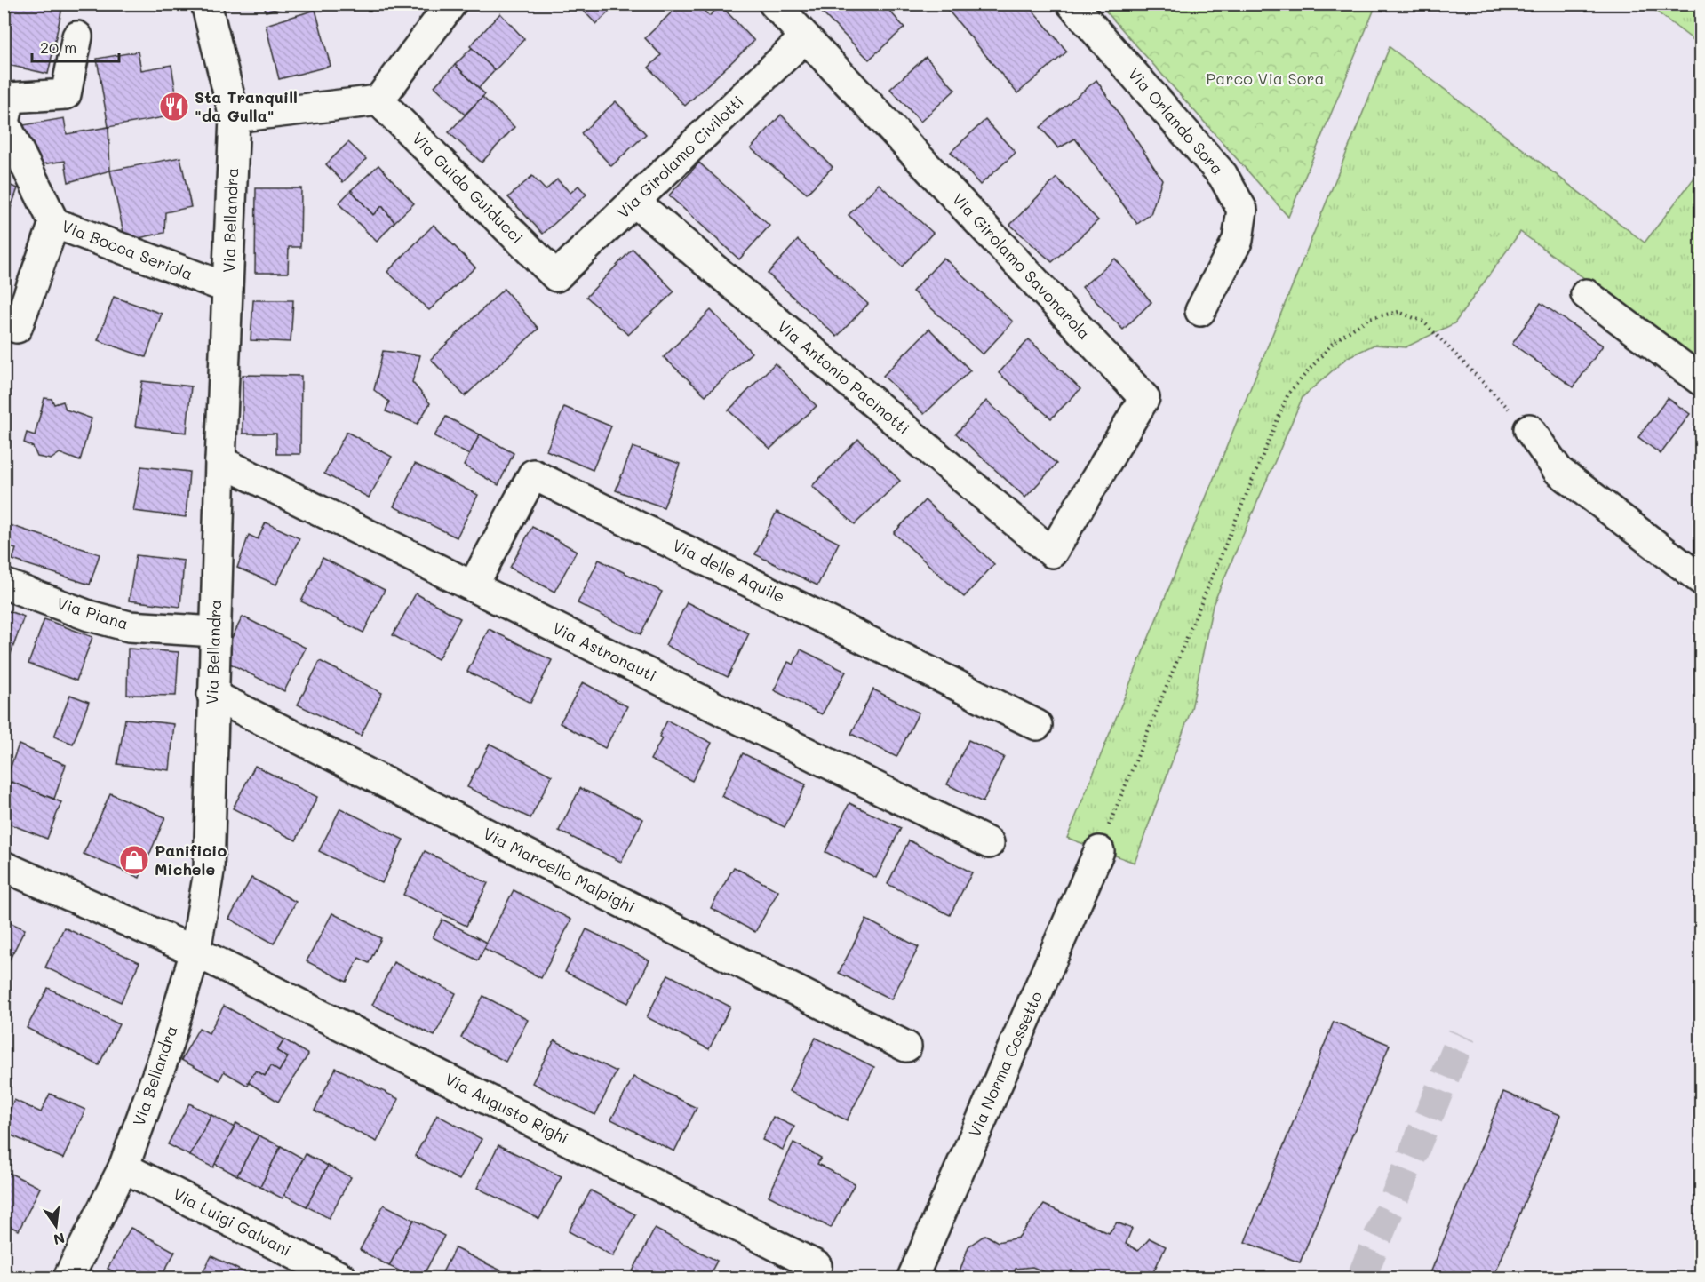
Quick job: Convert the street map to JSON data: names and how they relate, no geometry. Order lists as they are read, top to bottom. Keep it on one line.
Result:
{"streets":{"street":["Via Orlando Sora","Via Girolamo Civilotti","Via Guido Guiducci","Via Bellandra","Via Bocca Seriola","Via Girolamo Savonarola","Via Antonio Pacinotti","Via delle Aquile","Via Piana","Via Astronauti","Via Marcello Malpighi","Via Norma Cossetto","Via Augusto Righi","Via Luigi Galvani"]},"crossings":[["Via Girolamo Civilotti","Via Guido Guiducci"],["Via Girolamo Civilotti","Via Girolamo Savonarola"],["Via Girolamo Civilotti","Via Antonio Pacinotti"],["Via Bellandra","Via Bocca Seriola"],["Via Bellandra","Via Piana"],["Via Bellandra","Via Astronauti"],["Via Bellandra","Via Marcello Malpighi"],["Via Bellandra","Via Augusto Righi"],["Via Bellandra","Via Luigi Galvani"],["Via Girolamo Savonarola","Via Antonio Pacinotti"],["Via delle Aquile","Via Astronauti"]],"parks":["Parco Via Sora"],"places":{"restaurant":["Sta Tranquill \"da Gulla\""],"shop":["Panificio Michele"]},"scale_bar":"20 m","north":"bottom"}
